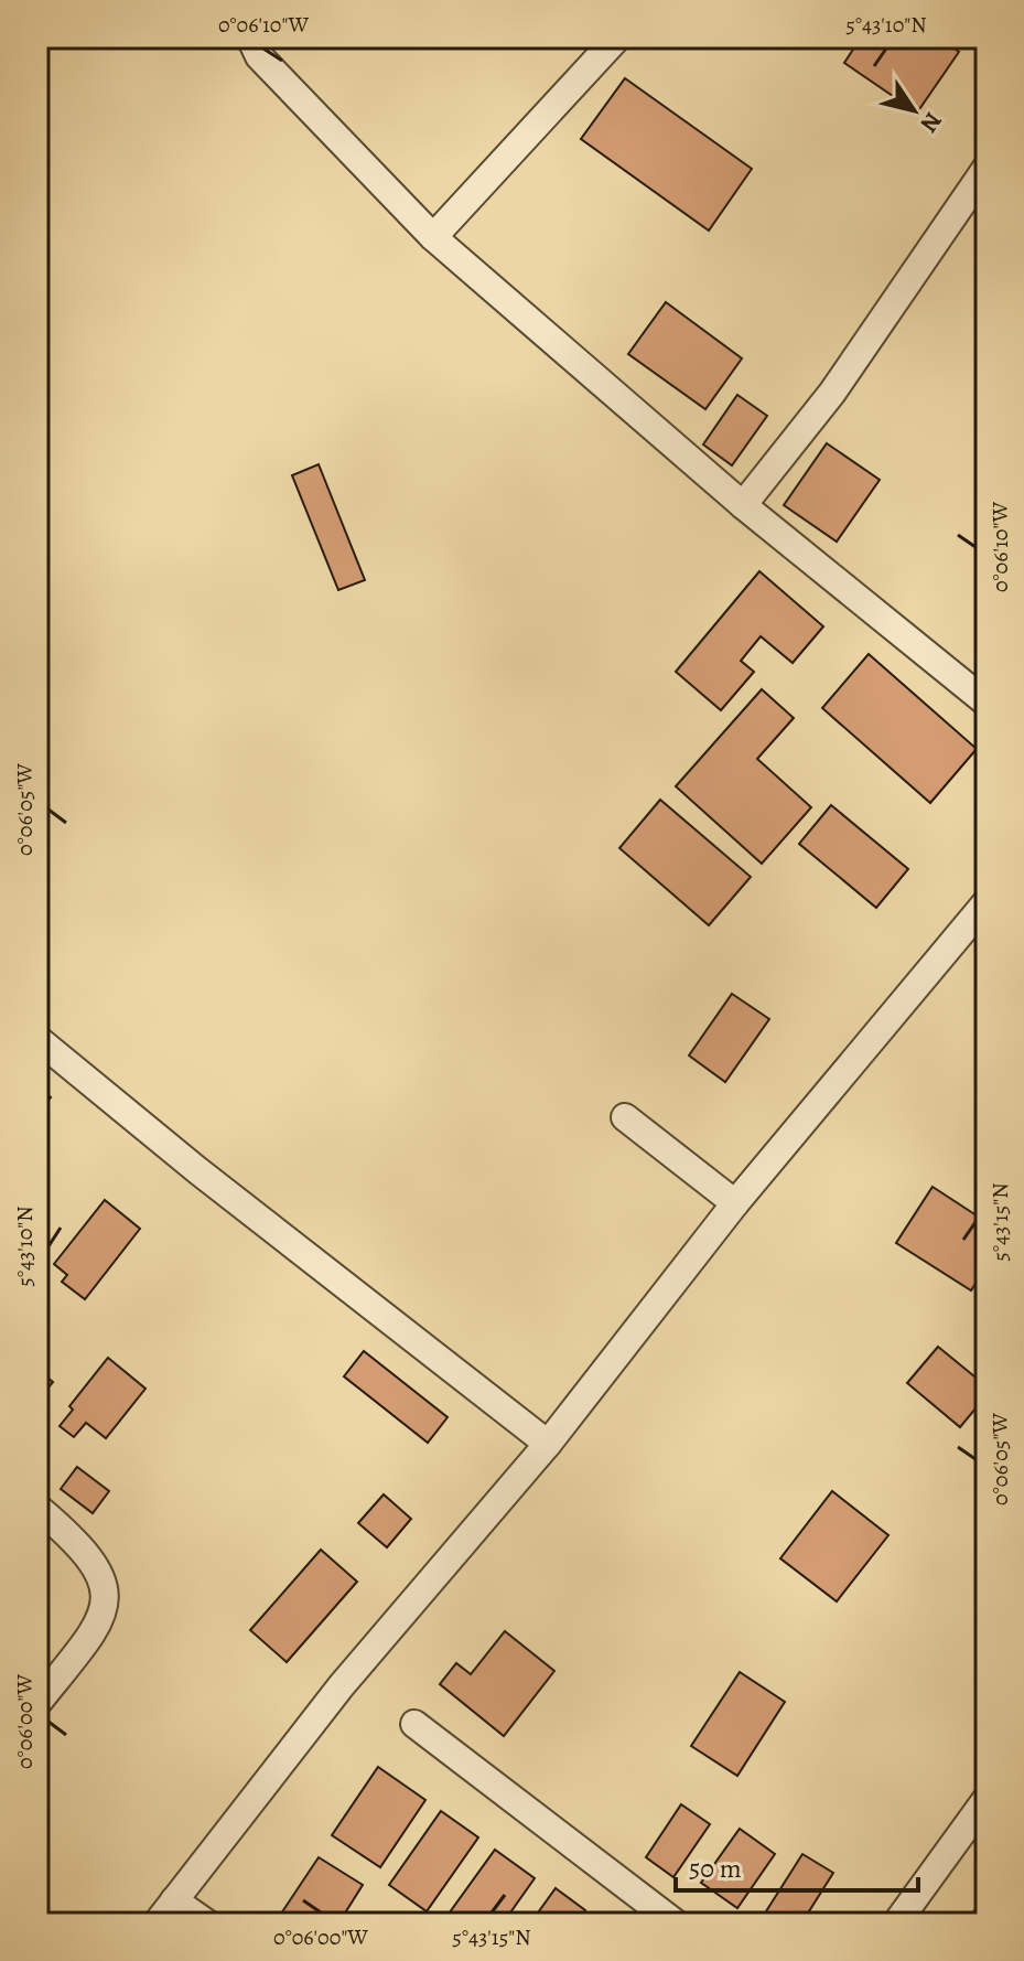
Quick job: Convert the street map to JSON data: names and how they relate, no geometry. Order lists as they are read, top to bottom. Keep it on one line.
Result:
{"scale_bar":"50 m","north":"bottom right","coordinates":["0°06'10\"W","5°43'10\"N","0°06'05\"W","5°43'15\"N","0°06'00\"W"]}
